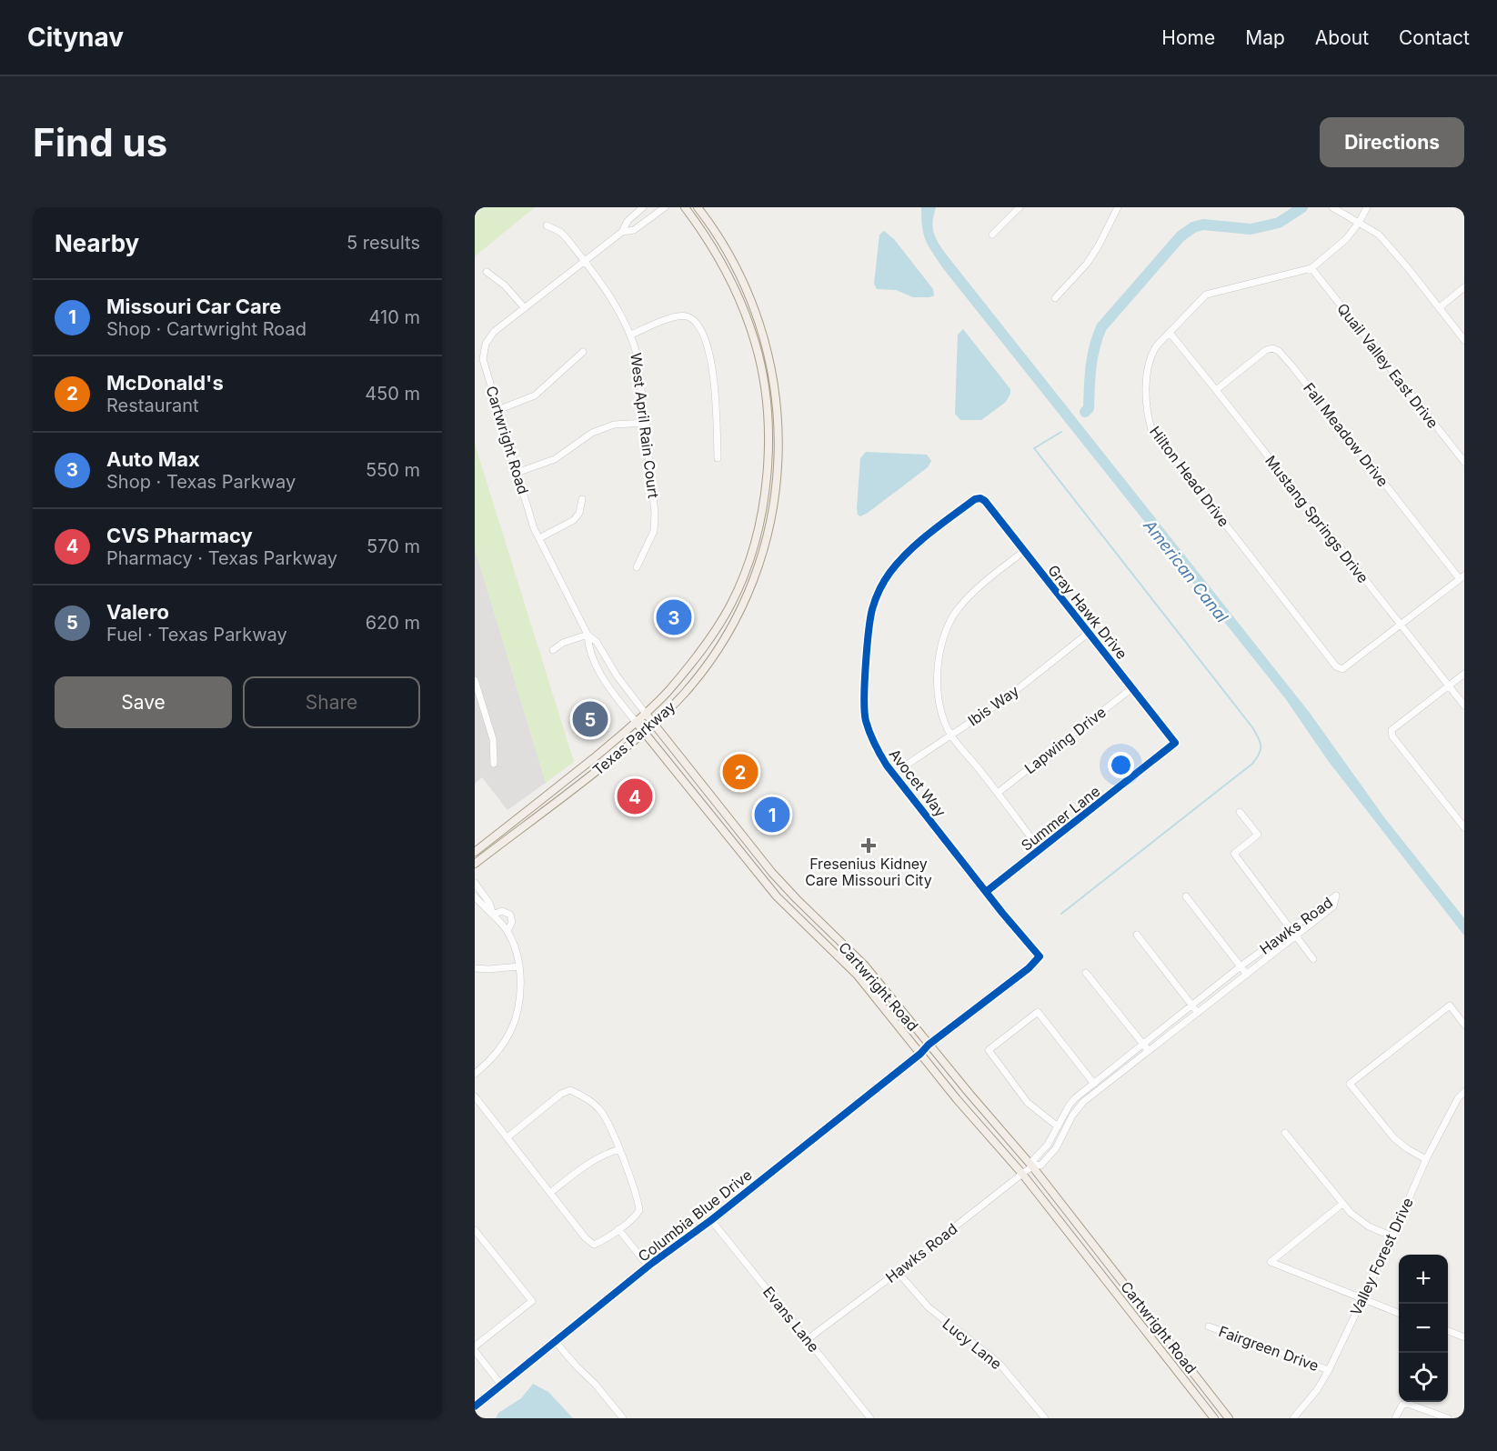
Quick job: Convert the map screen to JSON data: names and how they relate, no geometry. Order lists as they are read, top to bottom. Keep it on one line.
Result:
{"streets":{"main road":["Cartwright Road","Texas Parkway"],"street":["Quail Valley East Drive","West April Rain Court","Fall Meadow Drive","Hilton Head Drive","Mustang Springs Drive","Gray Hawk Drive","Ibis Way","Lapwing Drive","Avocet Way","Summer Lane","Hawks Road","Columbia Blue Drive","Valley Forest Drive","Evans Lane","Lucy Lane","Fairgreen Drive"]},"crossings":[["Quail Valley East Drive","Hilton Head Drive"],["West April Rain Court","Cartwright Road"],["Fall Meadow Drive","Mustang Springs Drive"],["Cartwright Road","Texas Parkway"],["Cartwright Road","Avocet Way"],["Cartwright Road","Hawks Road"],["Cartwright Road","Columbia Blue Drive"],["Hilton Head Drive","Mustang Springs Drive"],["Gray Hawk Drive","Ibis Way"],["Gray Hawk Drive","Lapwing Drive"],["Gray Hawk Drive","Avocet Way"],["Gray Hawk Drive","Summer Lane"],["Ibis Way","Avocet Way"],["Avocet Way","Summer Lane"],["Avocet Way","Columbia Blue Drive"],["Hawks Road","Evans Lane"],["Hawks Road","Lucy Lane"],["Columbia Blue Drive","Evans Lane"],["Valley Forest Drive","Fairgreen Drive"]],"water":["American Canal"],"places":{"health":["Fresenius Kidney Care Missouri City"]},"page":{"header":"Citynav","nav":["Home","Map","About","Contact"],"buttons":["Directions",["Save","Share"]],"title":"Find us","heading":["Nearby","5 results"],"list":[{"mark":"1","name":"Missouri Car Care","note":"Shop · Cartwright Road","value":"410 m"},{"mark":"2","name":"McDonald's","note":"Restaurant","value":"450 m"},{"mark":"3","name":"Auto Max","note":"Shop · Texas Parkway","value":"550 m"},{"mark":"4","name":"CVS Pharmacy","note":"Pharmacy · Texas Parkway","value":"570 m"},{"mark":"5","name":"Valero","note":"Fuel · Texas Parkway","value":"620 m"}],"pins":["3","5","2","4","1"],"map_buttons":["+","−"]}}
